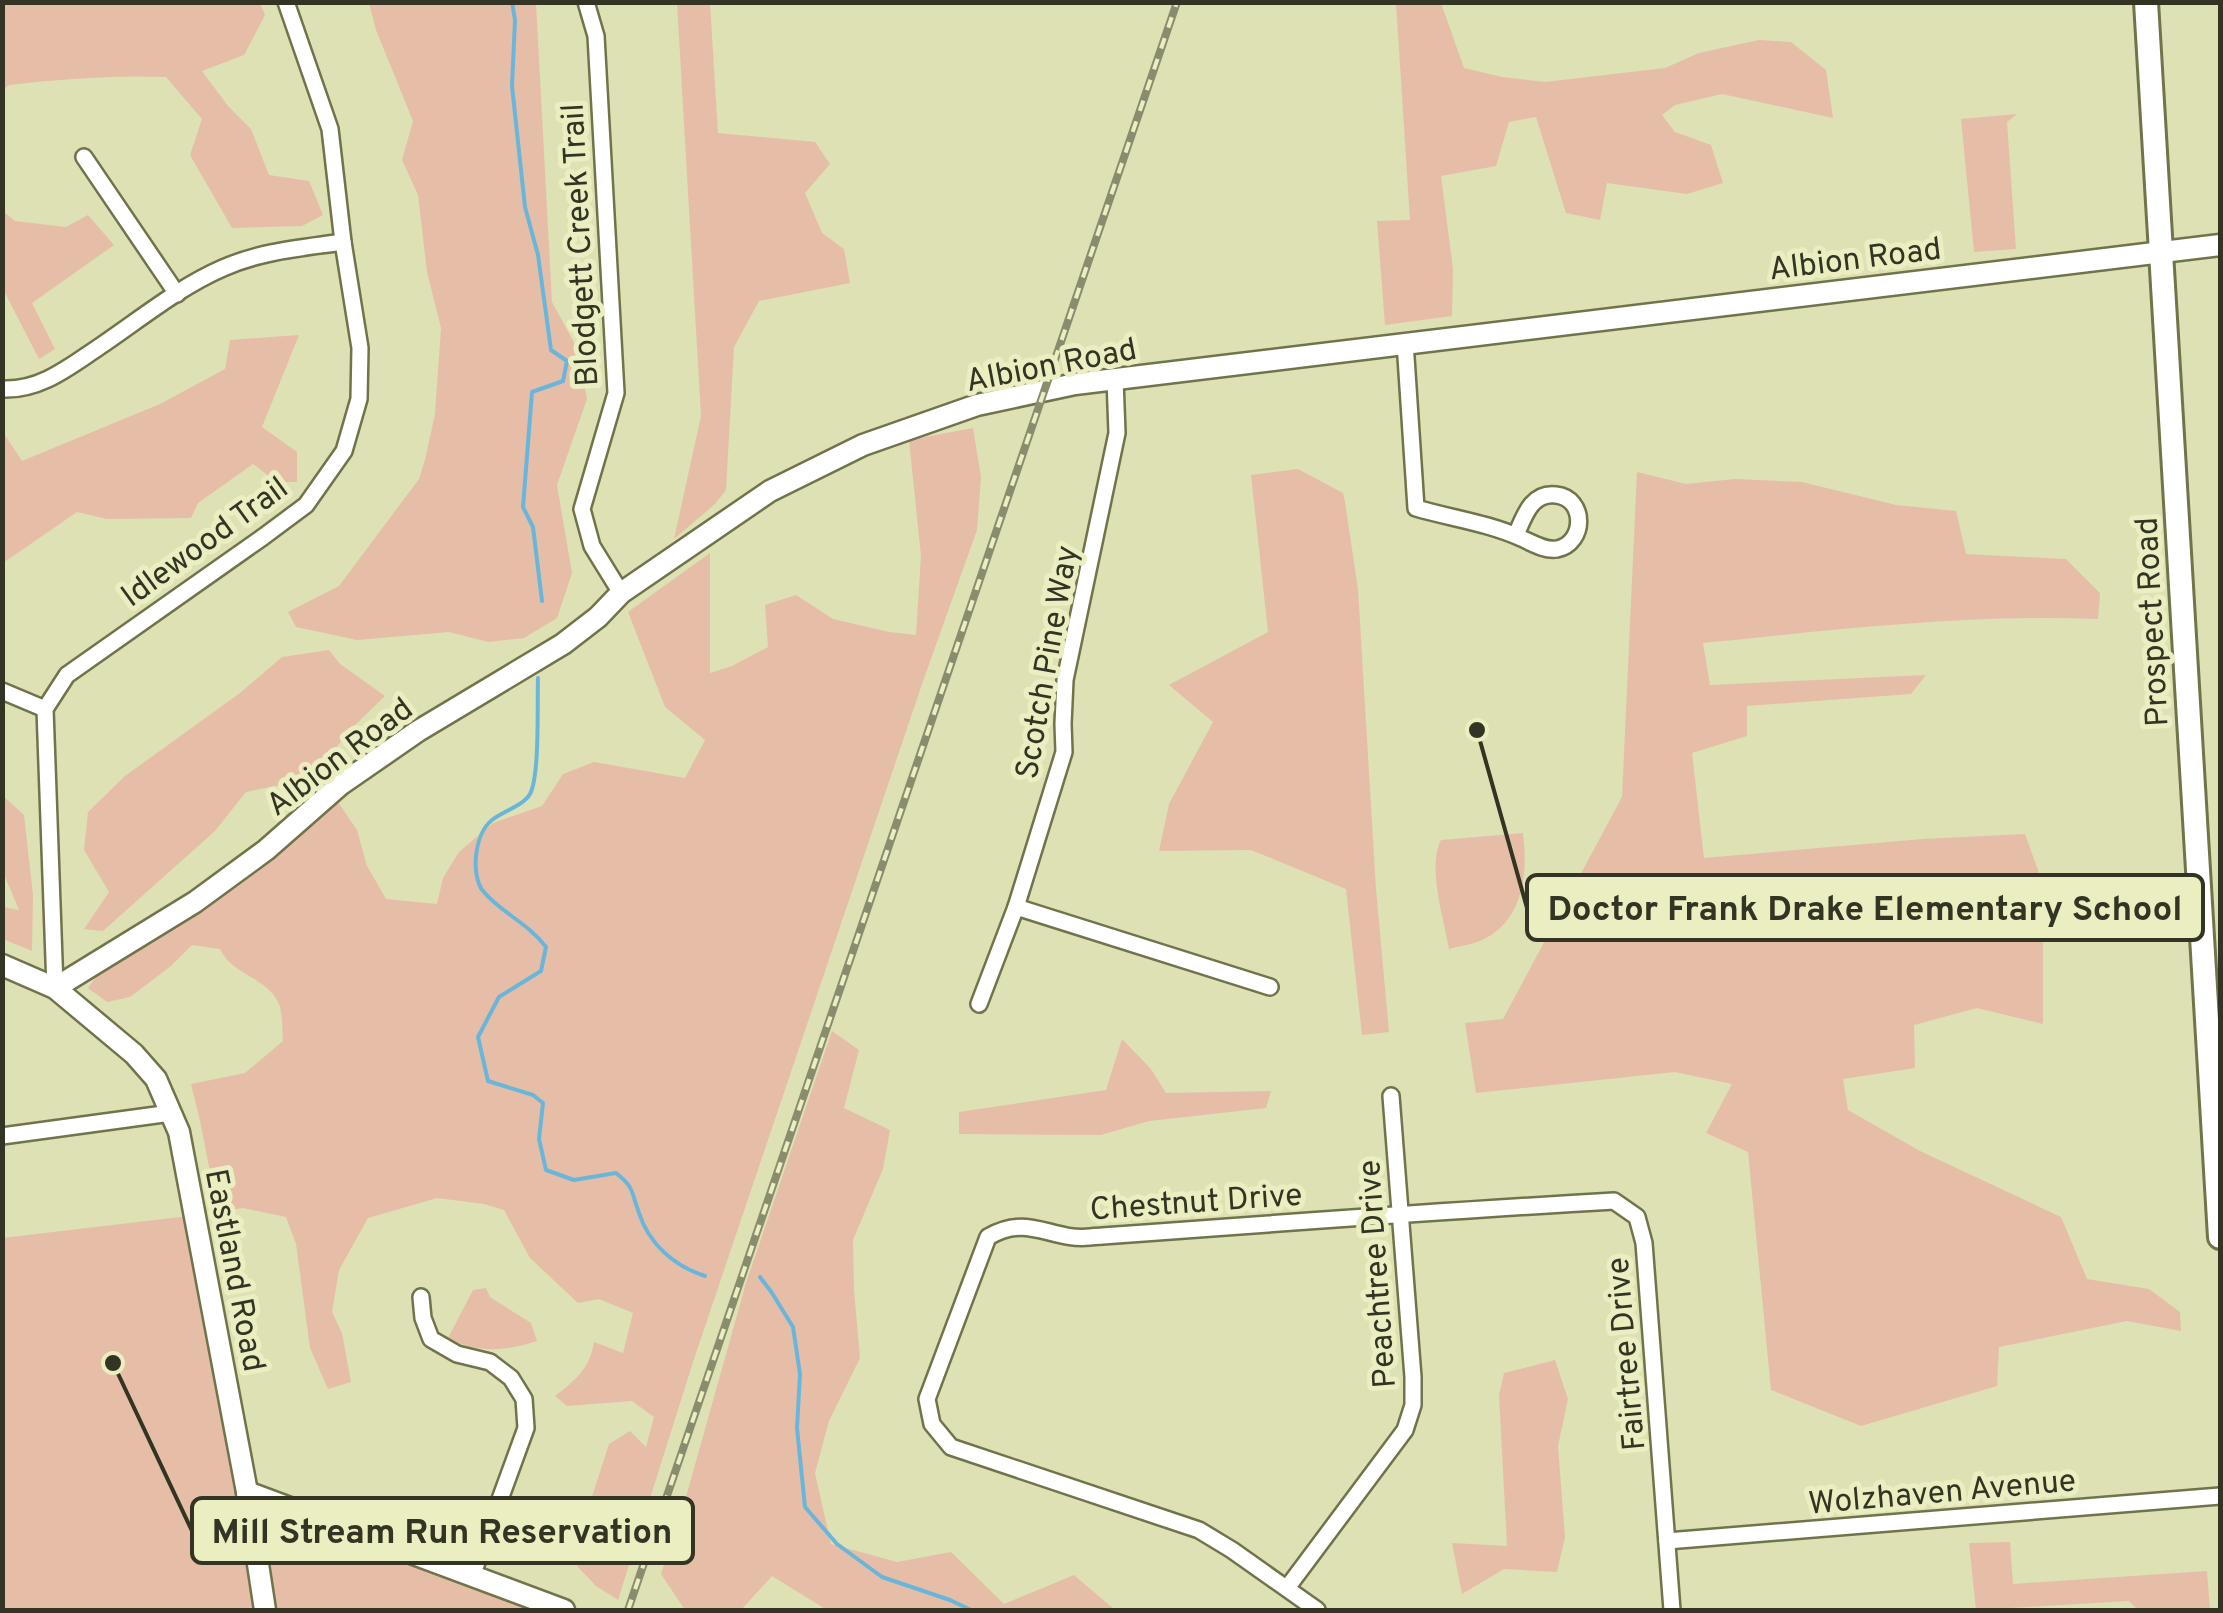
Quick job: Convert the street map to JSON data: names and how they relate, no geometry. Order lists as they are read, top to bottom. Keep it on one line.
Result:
{"streets":{"main road":["Prospect Road"],"street":["Blodgett Creek Trail","Albion Road","Idlewood Trail","Scotch Pine Way","Chestnut Drive","Eastland Road","Peachtree Drive","Fairtree Drive","Wolzhaven Avenue"]},"crossings":[["Blodgett Creek Trail","Albion Road"],["Albion Road","Prospect Road"],["Albion Road","Scotch Pine Way"],["Albion Road","Eastland Road"],["Chestnut Drive","Peachtree Drive"],["Chestnut Drive","Fairtree Drive"],["Peachtree Drive","Fairtree Drive"],["Fairtree Drive","Wolzhaven Avenue"]],"places":["Doctor Frank Drake Elementary School","Mill Stream Run Reservation"]}
